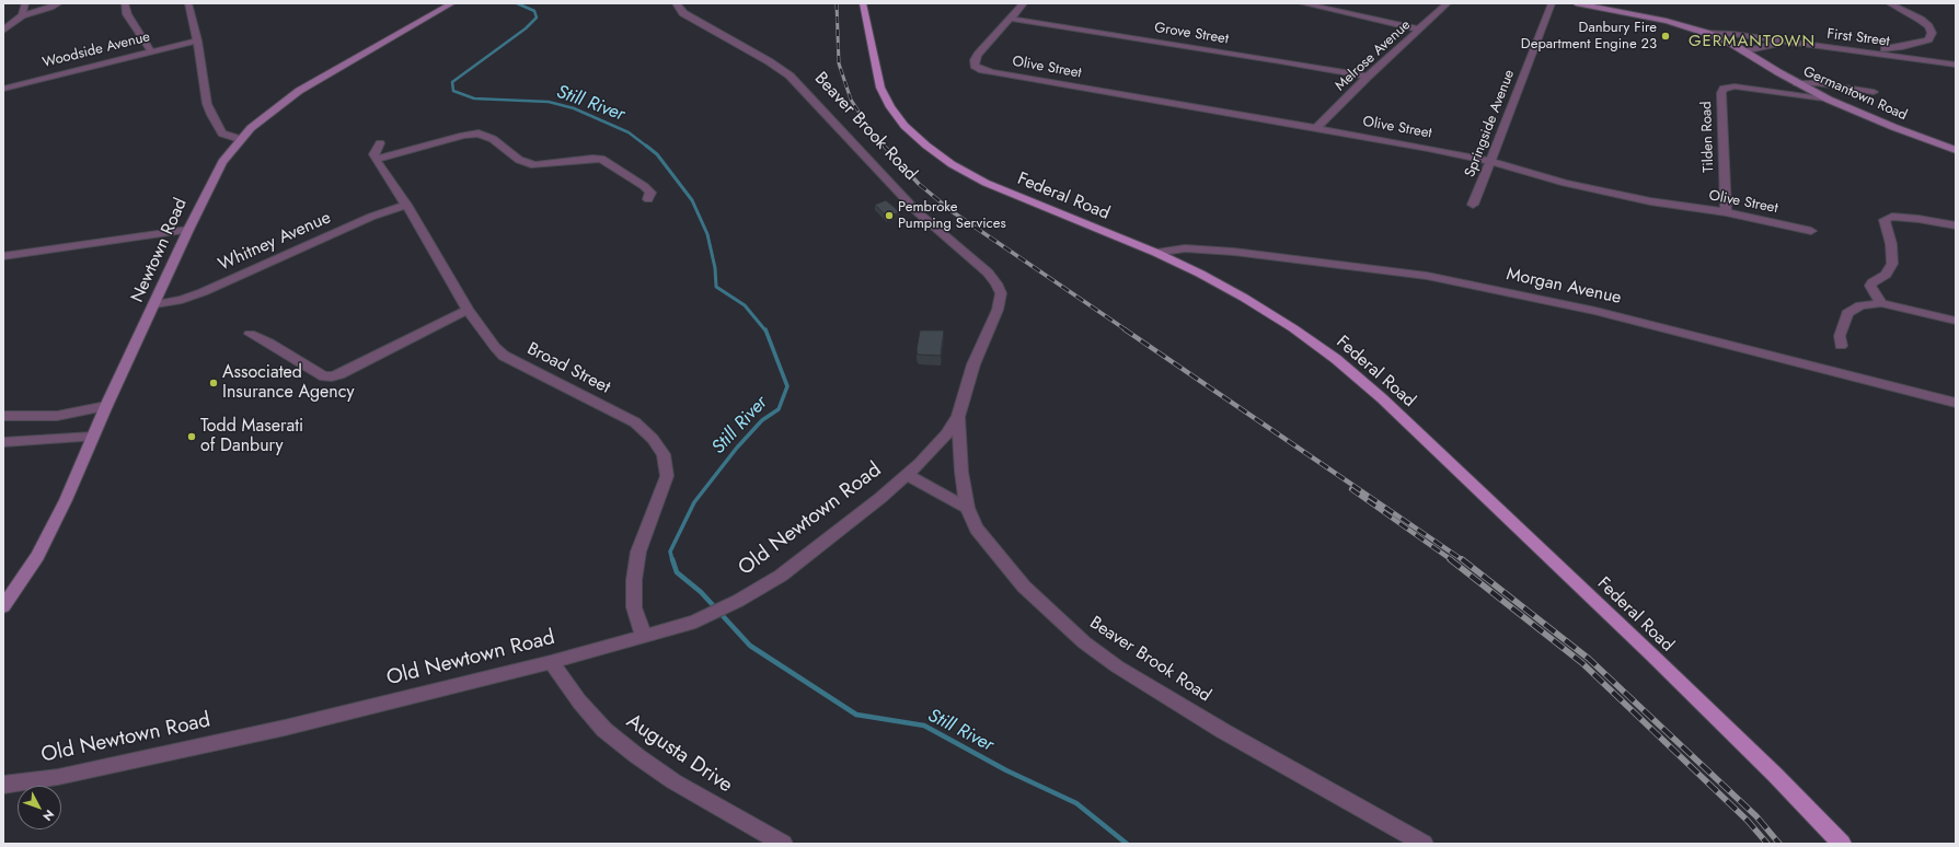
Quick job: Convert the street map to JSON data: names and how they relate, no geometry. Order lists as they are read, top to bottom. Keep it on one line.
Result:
{"streets":{"main road":["Germantown Road","Federal Road","Newtown Road"],"street":["Grove Street","First Street","Woodside Avenue","Melrose Avenue","Olive Street","Springside Avenue","Beaver Brook Road","Tilden Road","Whitney Avenue","Morgan Avenue","Broad Street","Old Newtown Road","Augusta Drive"]},"crossings":[["Grove Street","Melrose Avenue"],["Grove Street","Olive Street"],["First Street","Germantown Road"],["Melrose Avenue","Olive Street"],["Olive Street","Springside Avenue"],["Olive Street","Tilden Road"],["Germantown Road","Tilden Road"],["Beaver Brook Road","Old Newtown Road"],["Federal Road","Morgan Avenue"],["Whitney Avenue","Newtown Road"],["Whitney Avenue","Broad Street"],["Broad Street","Old Newtown Road"],["Old Newtown Road","Augusta Drive"]],"districts":["GERMANTOWN"],"water":["Still River"],"places":["Danbury Fire Department Engine 23","Pembroke Pumping Services","Associated Insurance Agency","Todd Maserati of Danbury"],"north":"bottom right"}
